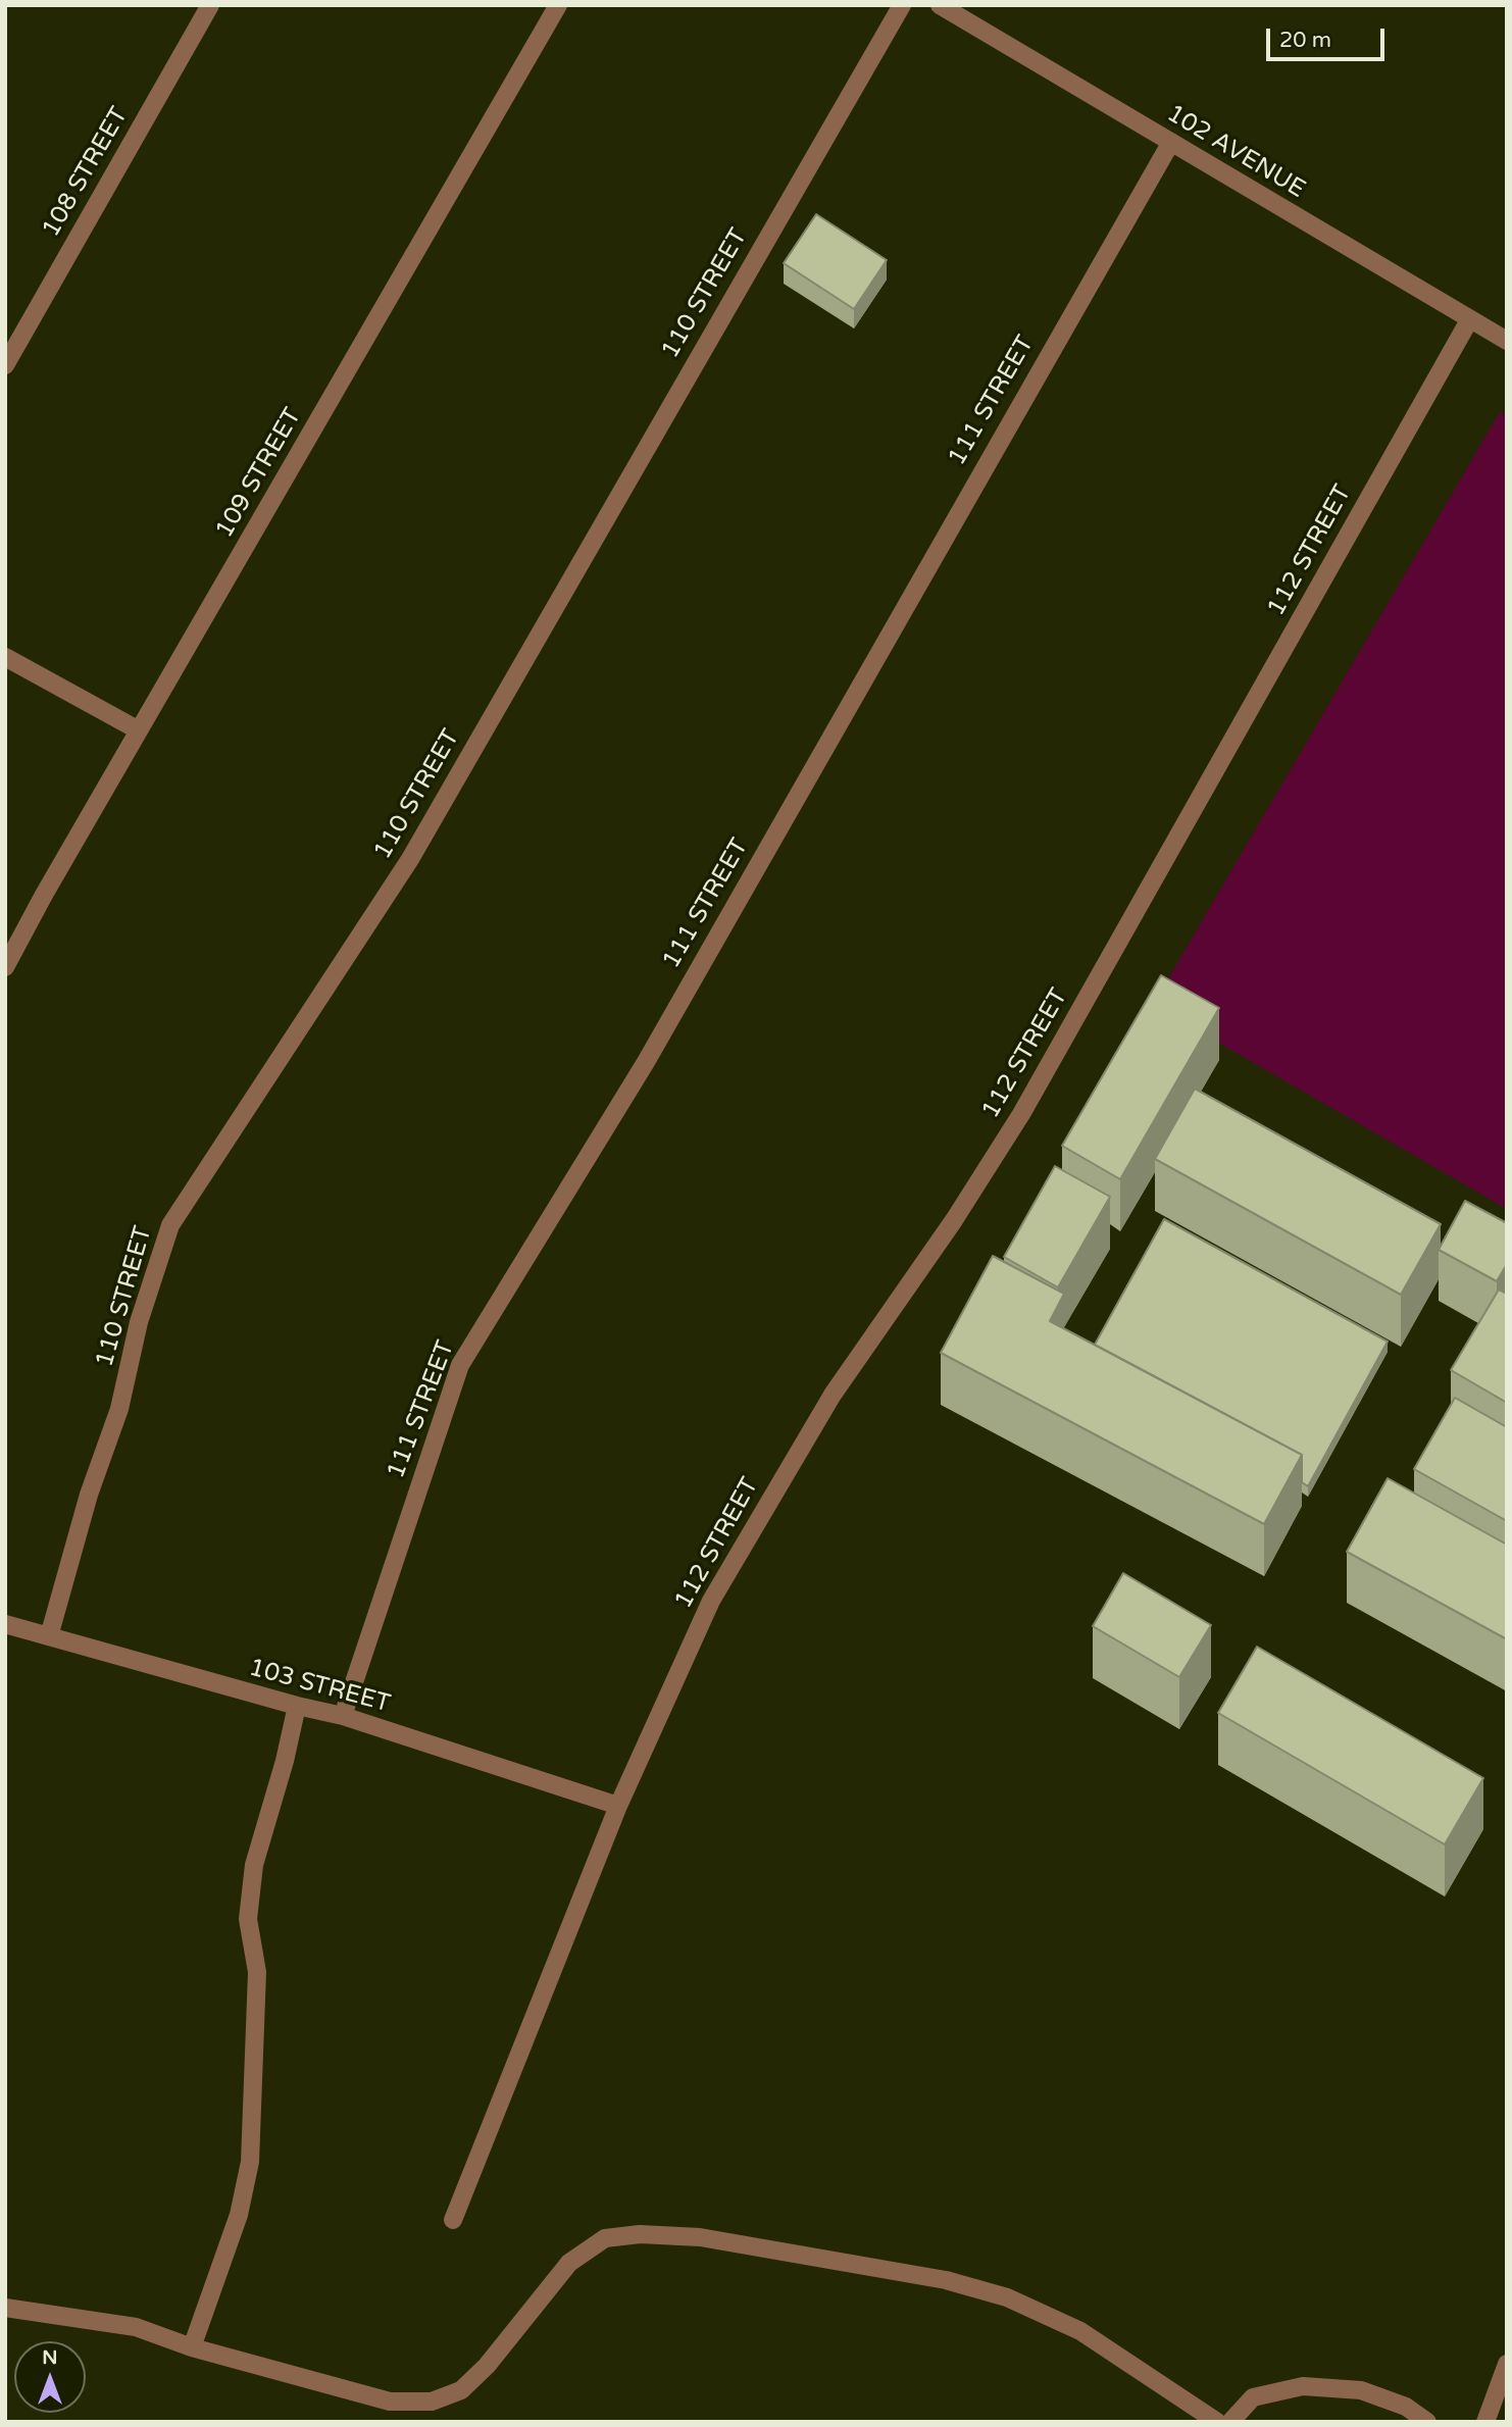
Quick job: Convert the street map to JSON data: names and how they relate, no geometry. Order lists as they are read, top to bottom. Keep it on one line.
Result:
{"streets":{"street":["102 AVENUE","108 STREET","110 STREET","111 STREET","109 STREET","112 STREET","103 STREET"]},"crossings":[["102 AVENUE","111 STREET"],["102 AVENUE","112 STREET"],["110 STREET","103 STREET"],["111 STREET","103 STREET"],["112 STREET","103 STREET"]],"scale_bar":"20 m","north":"top"}
